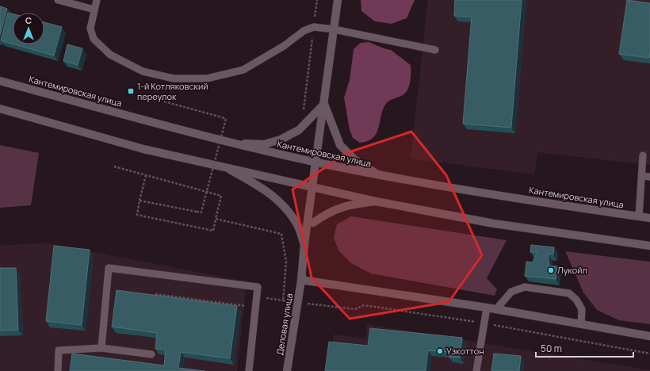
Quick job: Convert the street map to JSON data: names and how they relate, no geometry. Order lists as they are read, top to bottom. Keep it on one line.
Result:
{"streets":{"main road":["Кантемировская улица","Деловая улица"]},"places":{"transit":["1-й Котляковский переулок"],"other":["Лукойл","Узкоттон"]},"scale_bar":"50 m","north":"top"}
